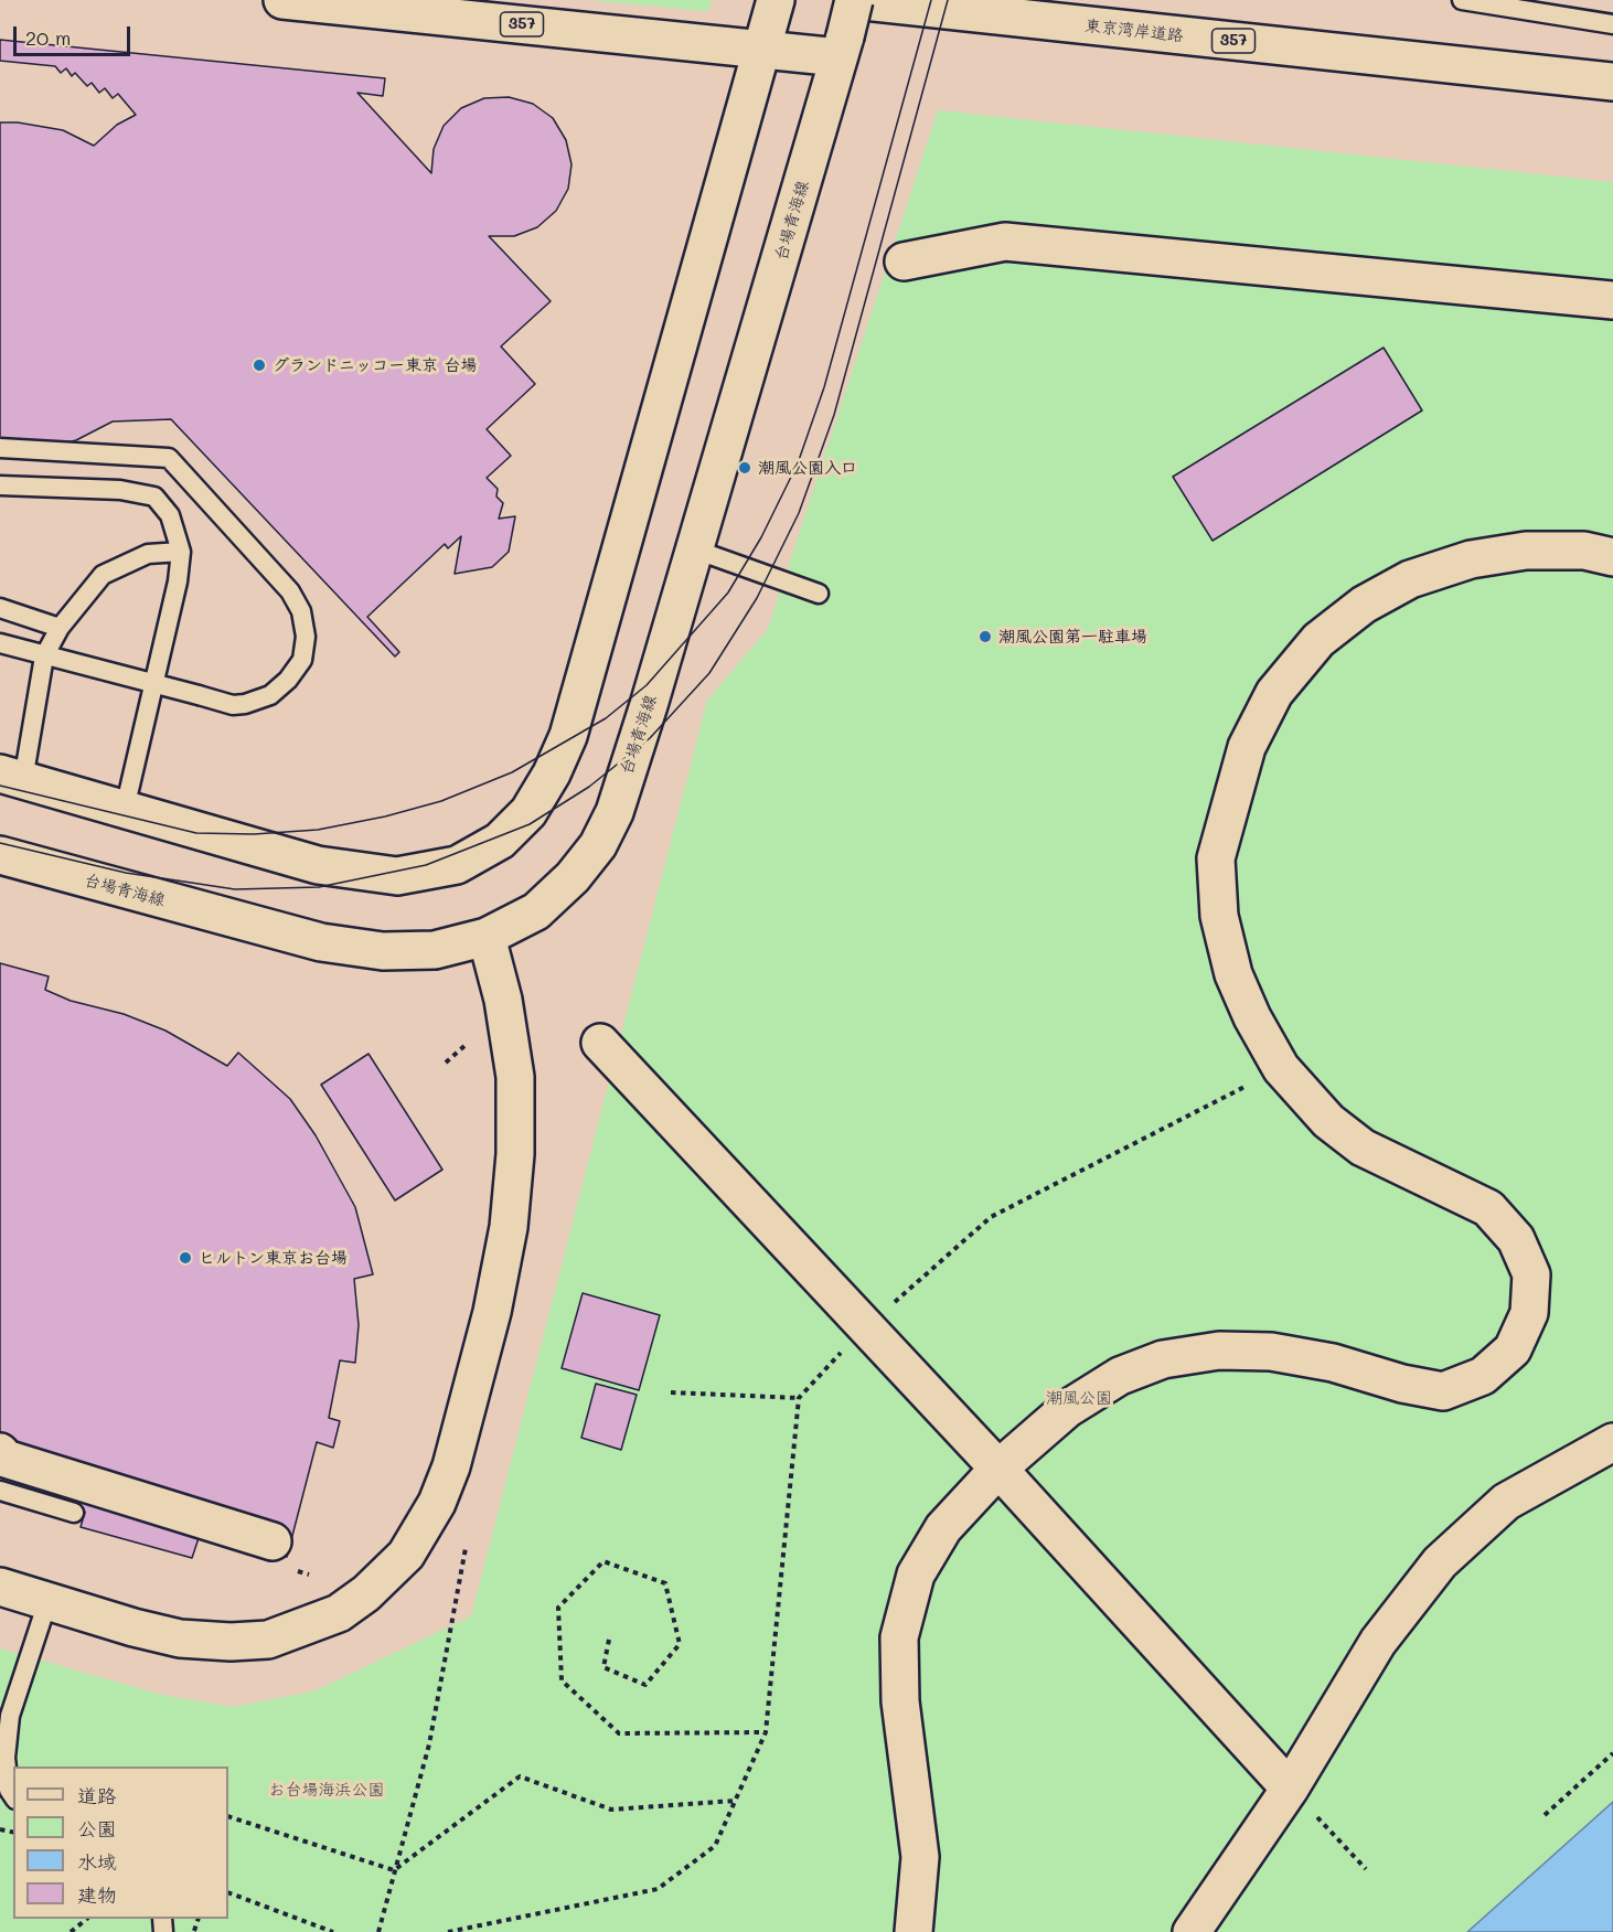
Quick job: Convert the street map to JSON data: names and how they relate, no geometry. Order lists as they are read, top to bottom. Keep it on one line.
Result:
{"streets":{"main road":["357","東京湾岸道路","台場青海線"]},"crossings":[["357","台場青海線"],["東京湾岸道路","台場青海線"]],"parks":["潮風公園","お台場海浜公園"],"places":["グランドニッコー東京 台場","潮風公園入口","潮風公園第一駐車場","ヒルトン東京お台場"],"legend":["道路","公園","水域","建物"],"scale_bar":"20 m"}
